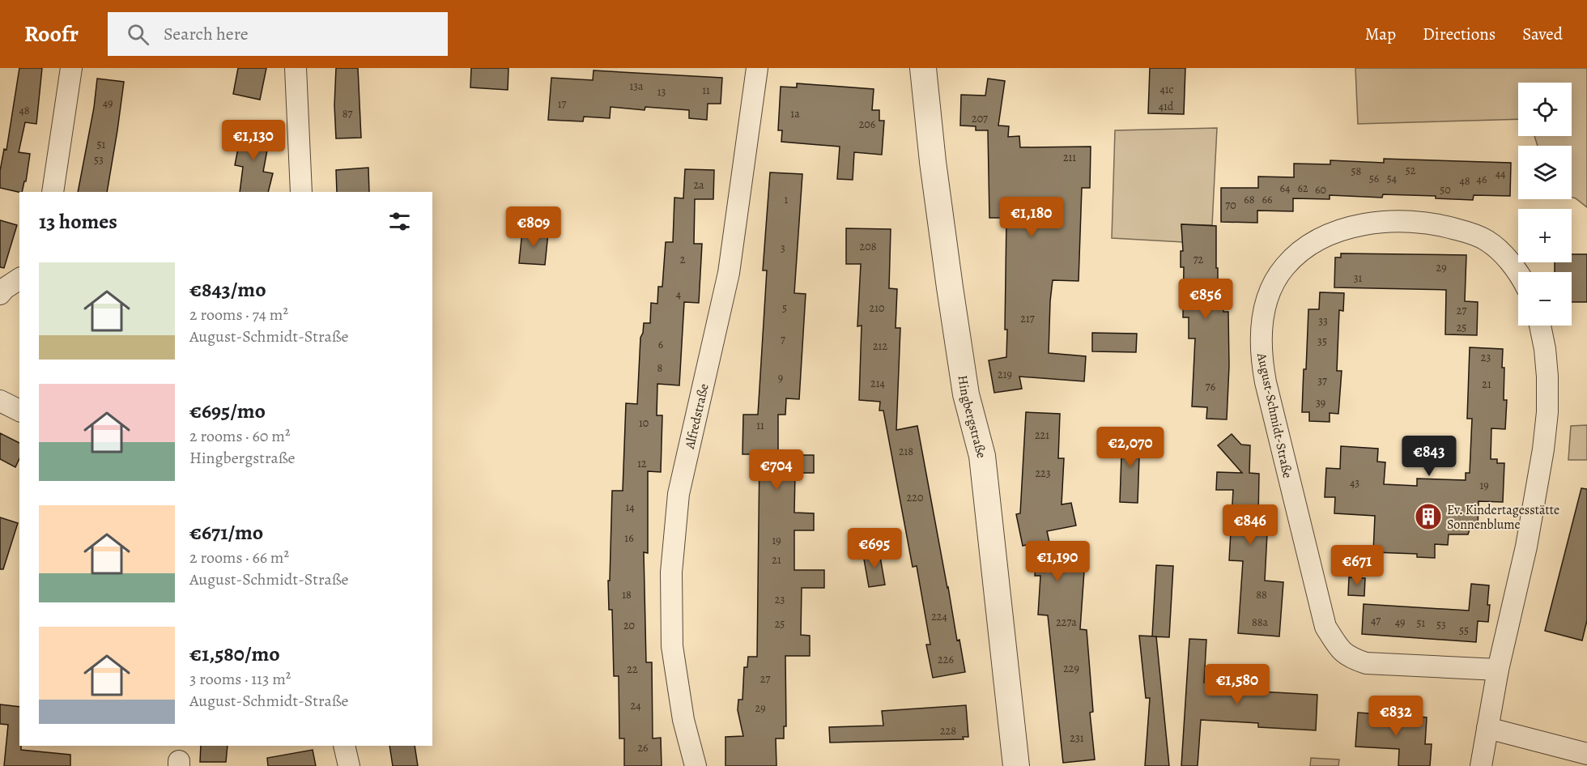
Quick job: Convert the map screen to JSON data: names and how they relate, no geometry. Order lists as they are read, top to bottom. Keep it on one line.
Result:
{"streets":{"street":["August-Schmidt-Straße","Alfredstraße","Hingbergstraße"]},"places":{"building":["Ev. Kindertagesstätte Sonnenblume"]},"house_numbers":["13a","41c","11","13","49","17","41d","48","87","1a","207","206","51","211","53","52","58","44","56","54","46","48","2a","64","62","60","50","1","68","66","70","208","3","2","72","29","31","4","5","210","27","217","33","25","7","35","6","212","23","8","219","9","37","214","21","76","39","10","11","221","218","12","223","43","19","220","14","16","19","21","18","88","23","224","47","227a","88a","49","51","25","53","20","55","226","229","22","27","24","29","228","231","26"],"page":{"header":"Roofr","search":"Search here","nav":["Map","Directions","Saved"],"map_buttons":["+","−"],"price":["€1,130","€1,180","€809","€856","€2,070","€843","€704","€846","€695","€1,190","€671","€1,580","€832"],"heading":"13 homes","list":[{"name":"€843/mo","note":"2 rooms · 74 m² · August-Schmidt-Straße"},{"name":"€695/mo","note":"2 rooms · 60 m² · Hingbergstraße"},{"name":"€671/mo","note":"2 rooms · 66 m² · August-Schmidt-Straße"},{"name":"€1,580/mo","note":"3 rooms · 113 m² · August-Schmidt-Straße"}]}}
